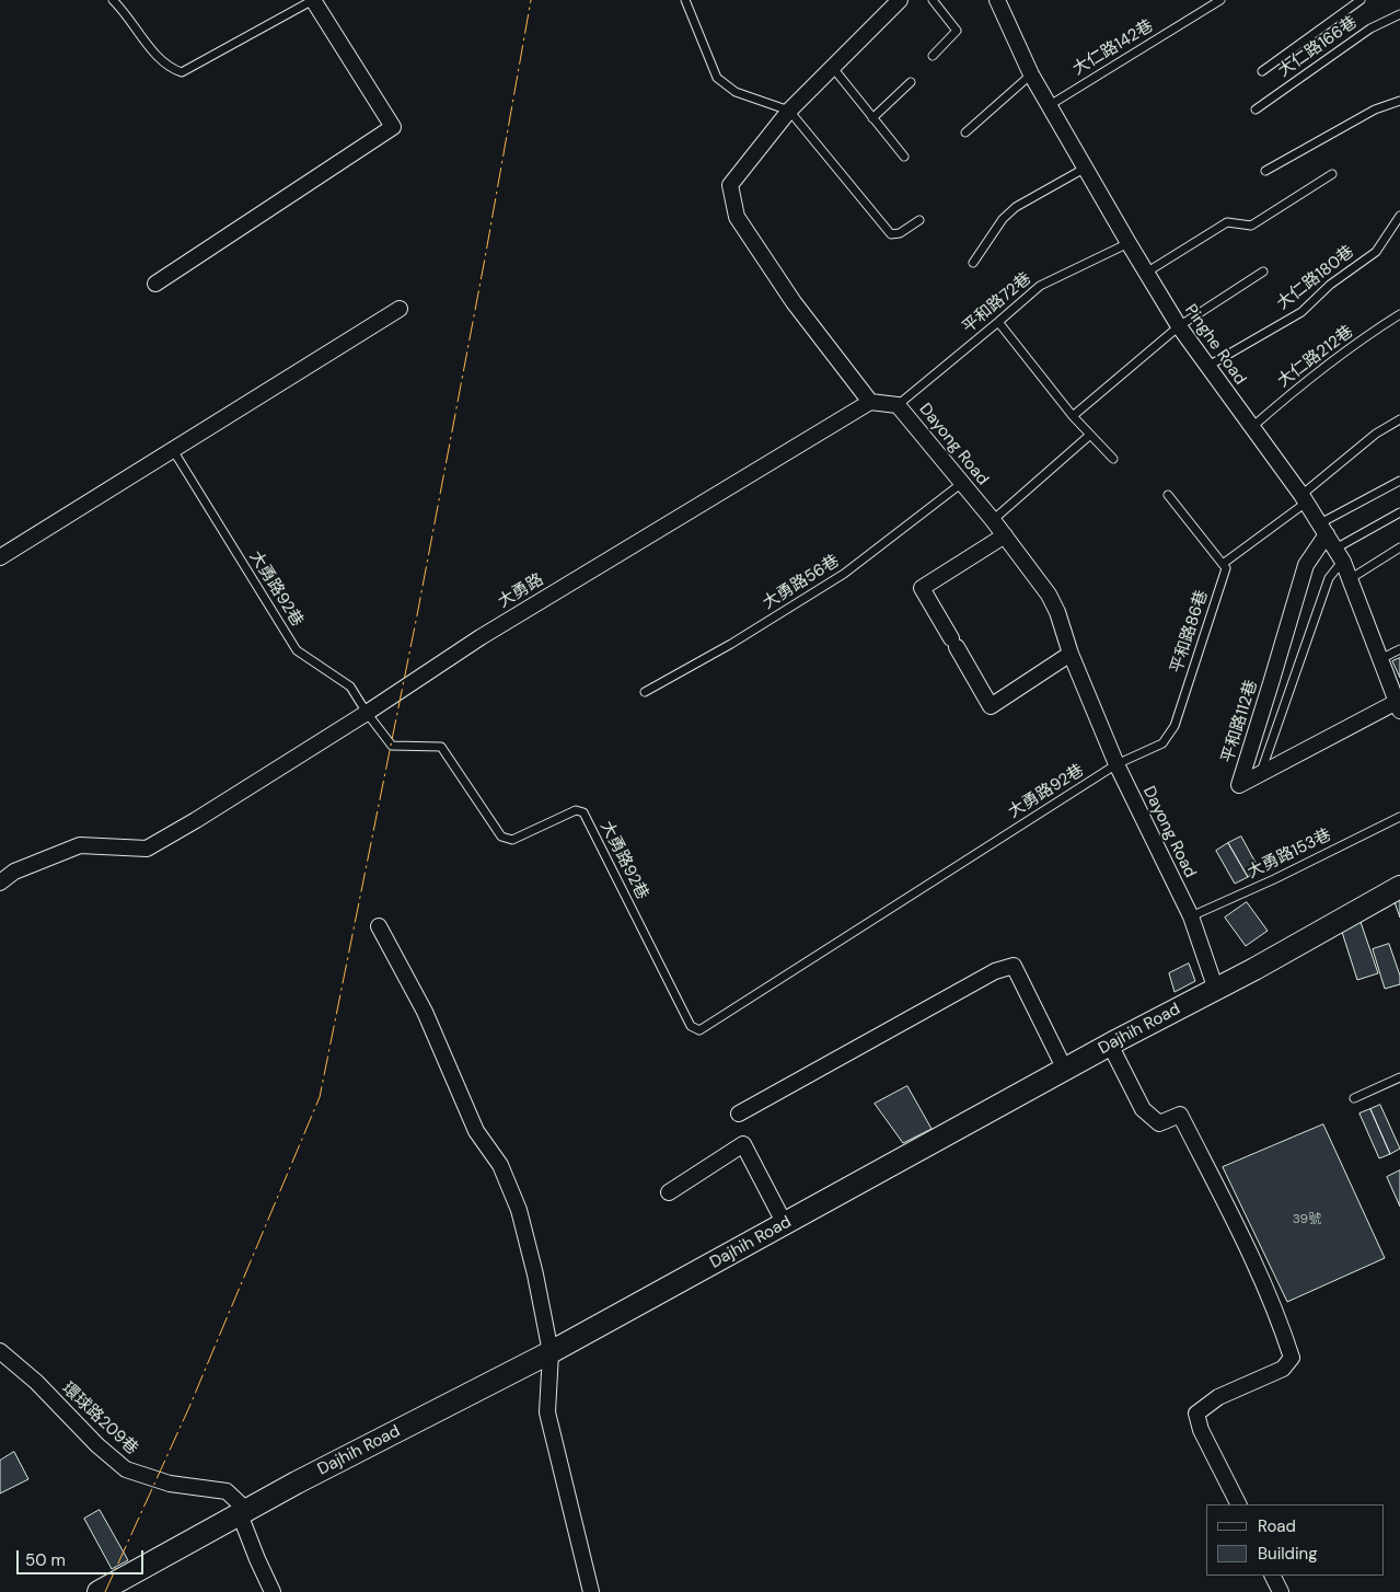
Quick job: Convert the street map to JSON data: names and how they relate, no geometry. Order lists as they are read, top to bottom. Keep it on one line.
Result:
{"streets":{"street":["Pinghe Road","Dayong Road","大勇路","平和路112巷","Dajhih Road","環球路209巷"],"lane":["大仁路166巷","大仁路142巷","大仁路180巷","平和路72巷","大仁路212巷","大勇路56巷","大勇路92巷","平和路86巷","大勇路153巷"]},"crossings":[["大仁路142巷","Pinghe Road"],["大仁路180巷","Pinghe Road"],["平和路72巷","Pinghe Road"],["平和路72巷","Dayong Road"],["Pinghe Road","大仁路212巷"],["Pinghe Road","平和路112巷"],["Dayong Road","大勇路56巷"],["Dayong Road","大勇路92巷"],["Dayong Road","大勇路"],["Dayong Road","平和路86巷"],["Dayong Road","大勇路153巷"],["Dayong Road","Dajhih Road"],["大勇路92巷","大勇路"],["大勇路92巷","平和路86巷"],["Dajhih Road","環球路209巷"]],"house_numbers":["39號"],"legend":["Road","Building"],"scale_bar":"50 m"}
